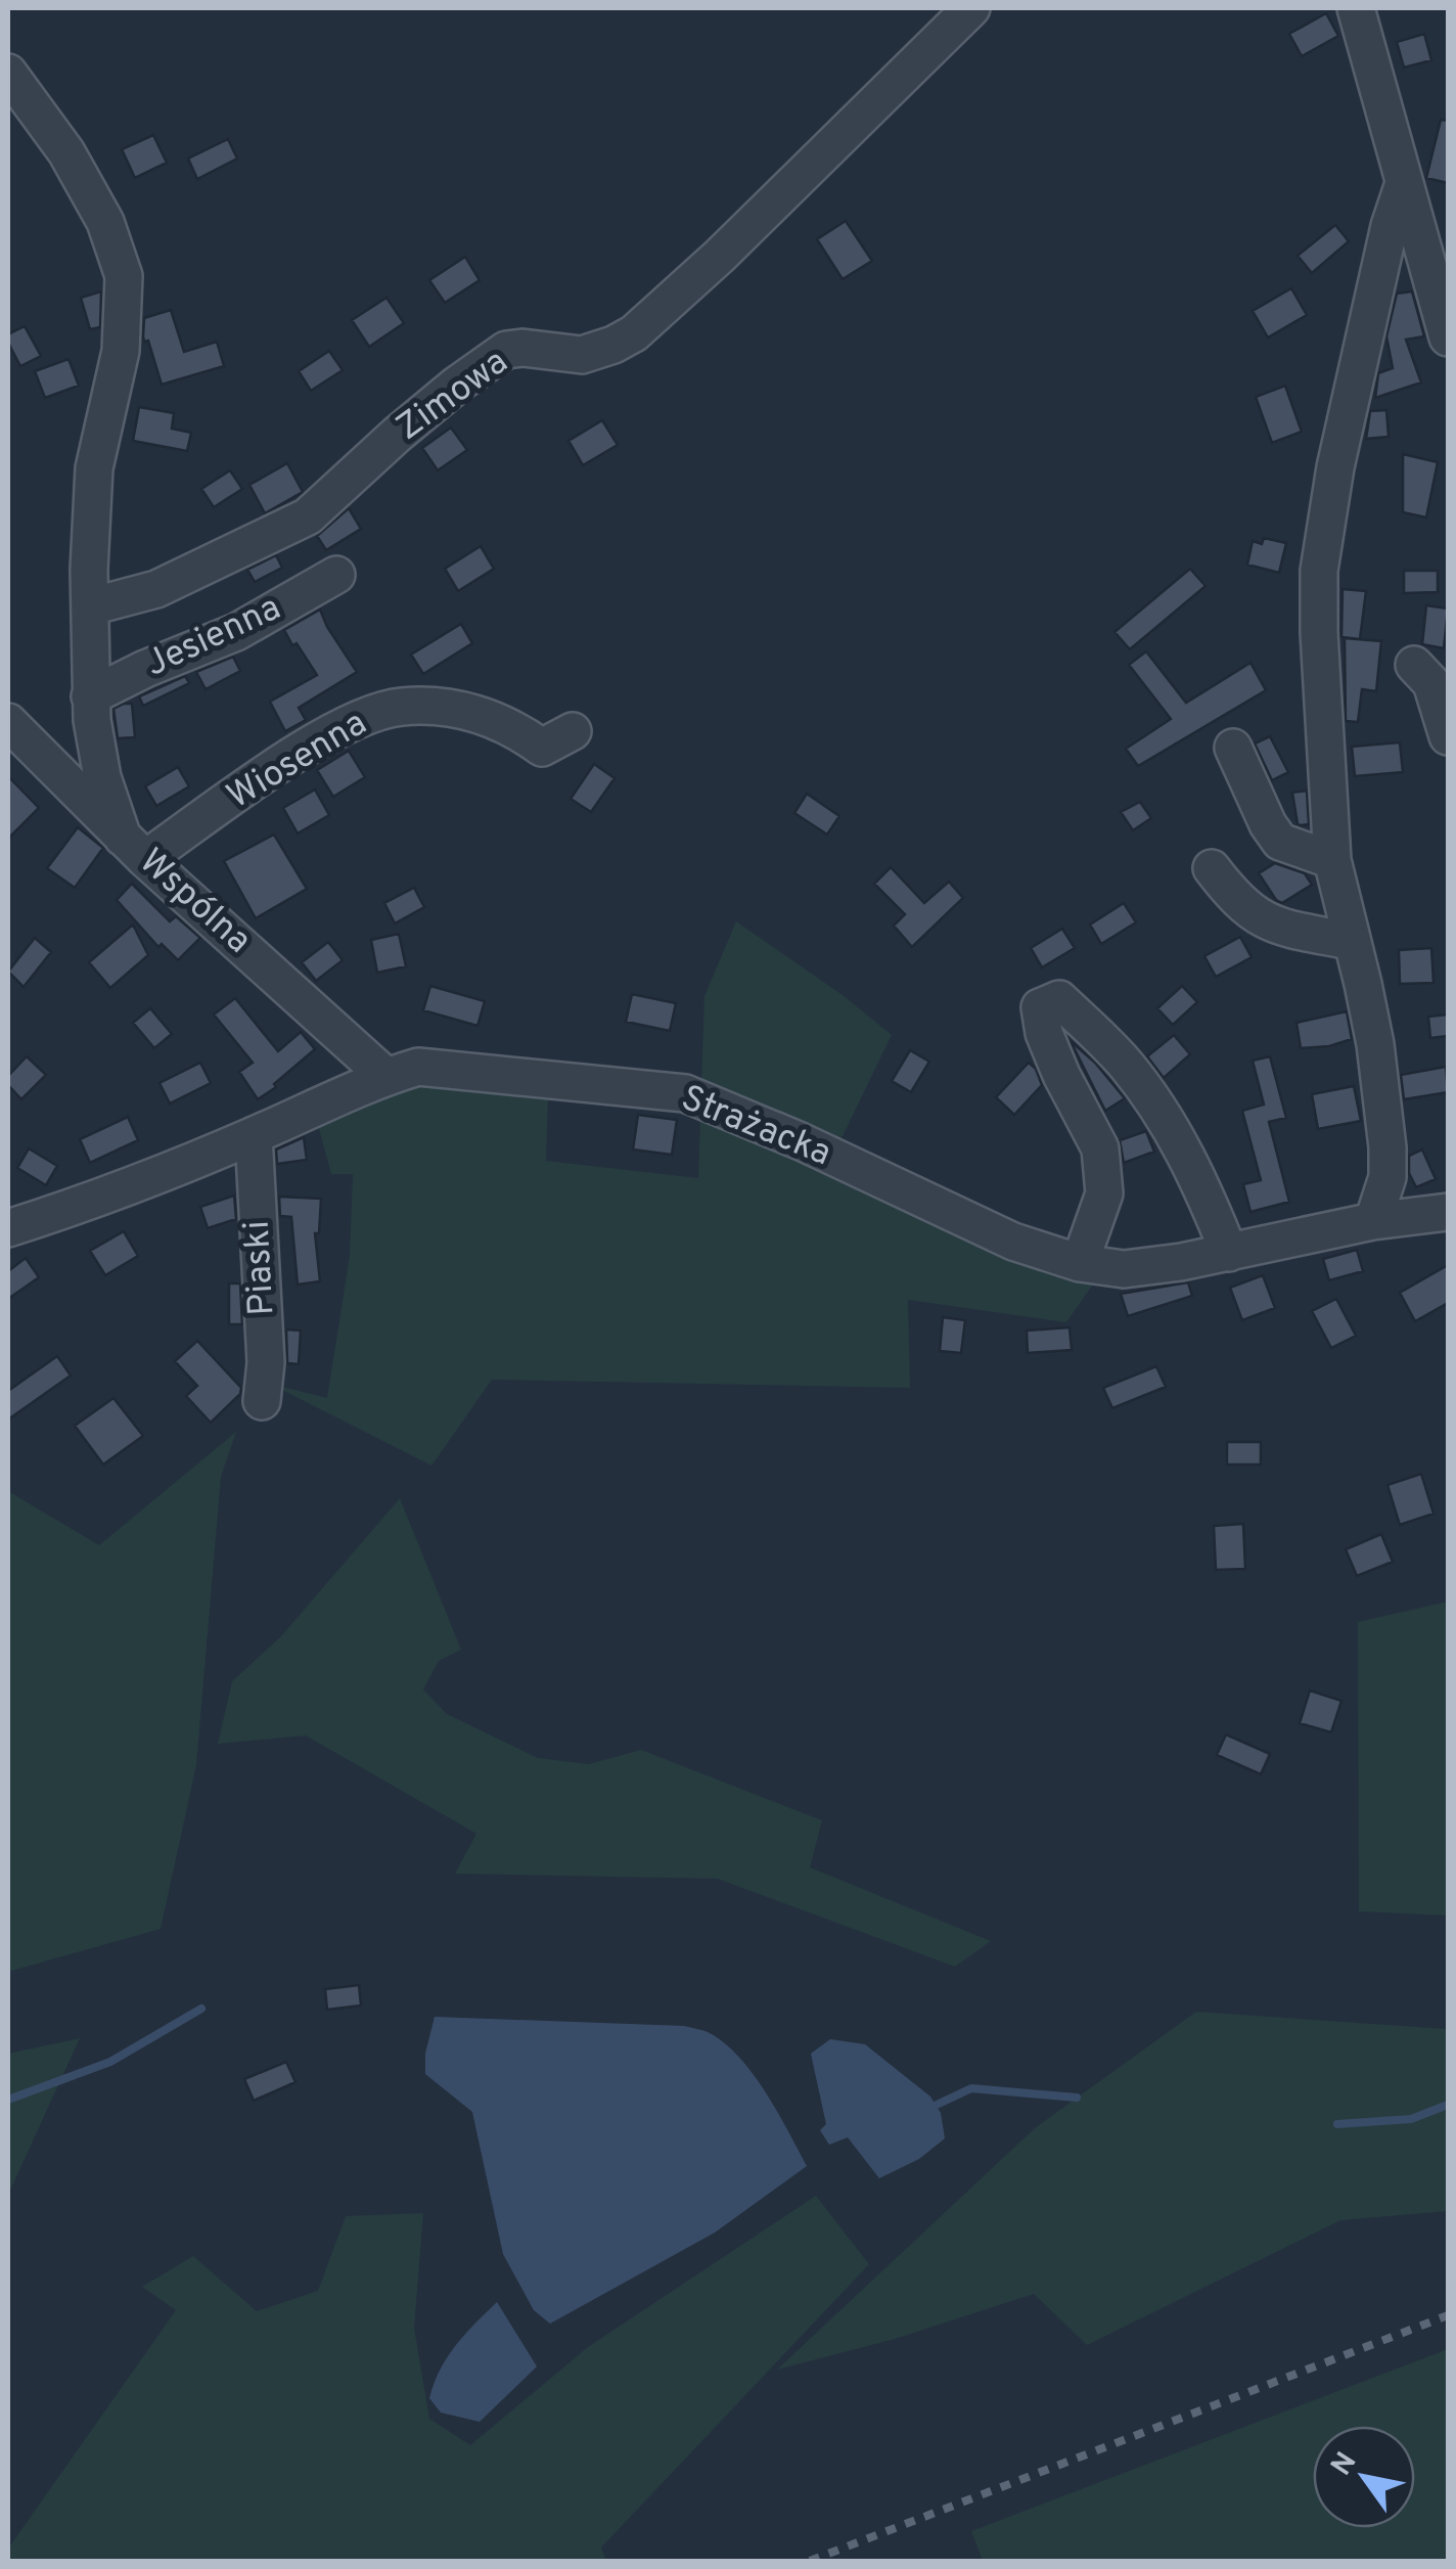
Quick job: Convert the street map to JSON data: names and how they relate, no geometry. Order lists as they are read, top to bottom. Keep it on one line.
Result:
{"streets":{"street":["Zimowa","Jesienna","Wiosenna","Wspólna","Strażacka","Piaski"]},"crossings":[["Wiosenna","Wspólna"],["Wspólna","Strażacka"],["Strażacka","Piaski"]],"north":"top left"}
